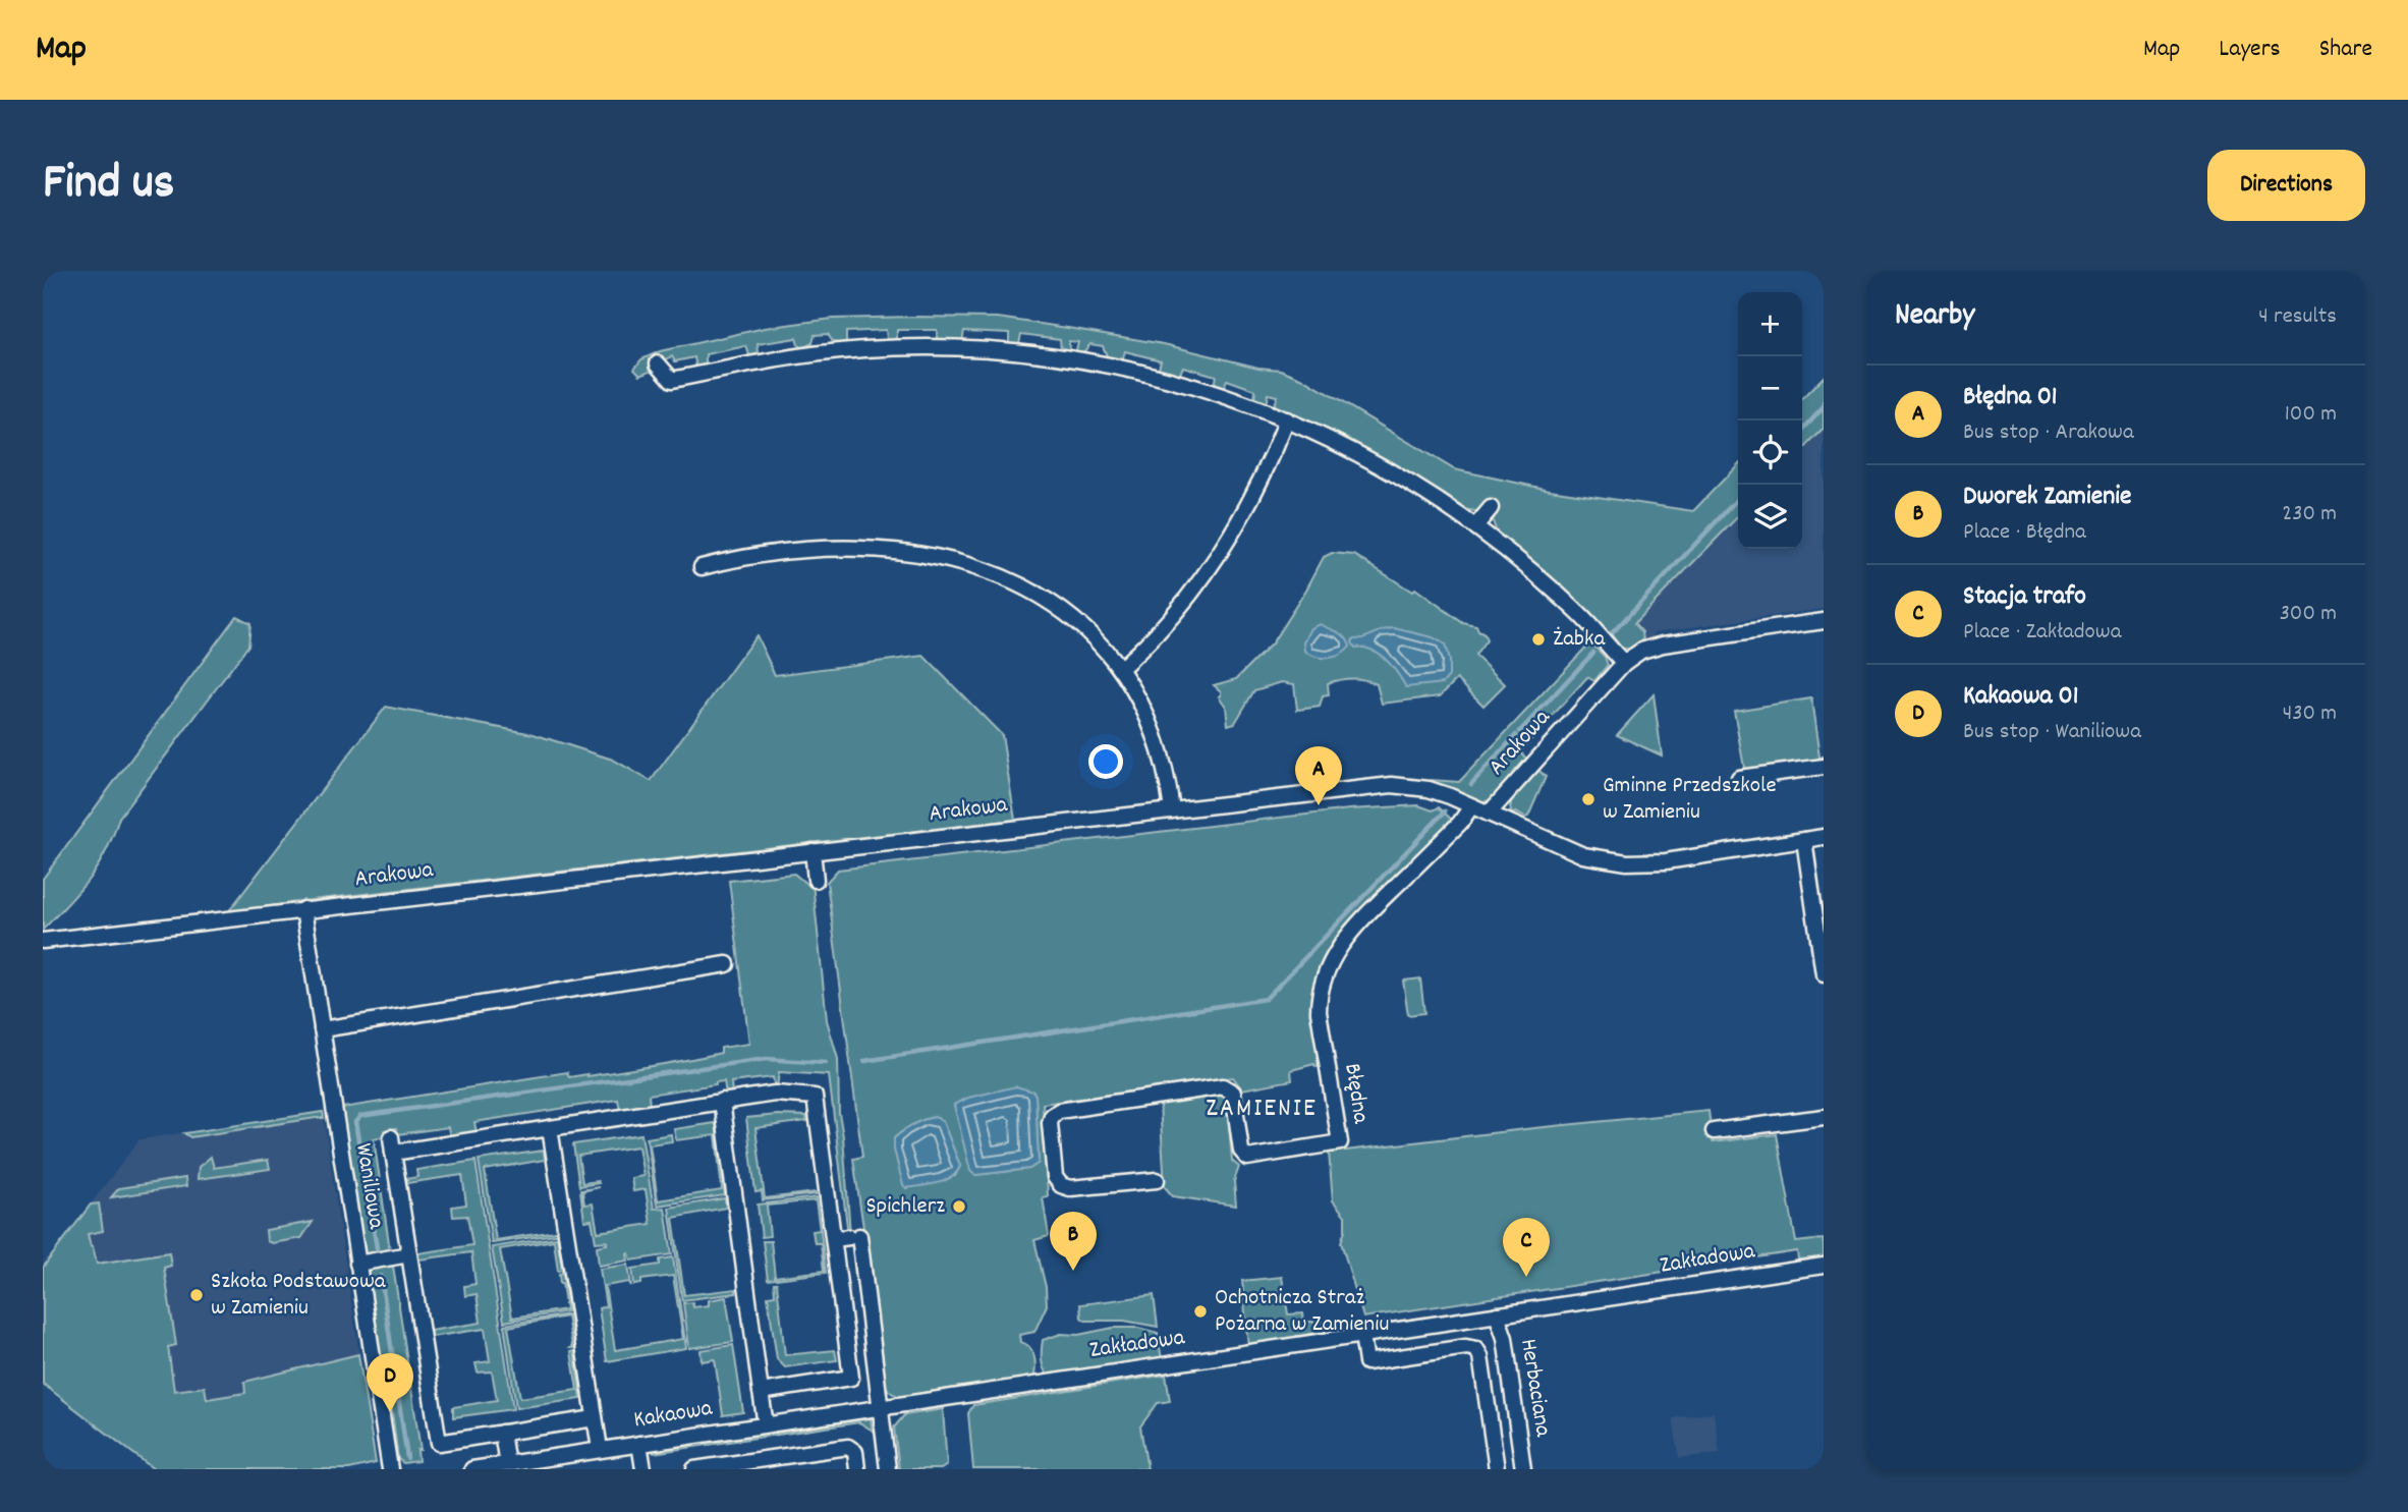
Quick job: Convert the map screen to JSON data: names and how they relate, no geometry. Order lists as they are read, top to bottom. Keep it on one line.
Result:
{"streets":{"street":["Arakowa","Błędna","Waniliowa","Zakładowa","Herbaciana","Kakaowa"]},"crossings":[["Arakowa","Błędna"],["Arakowa","Waniliowa"],["Zakładowa","Herbaciana"],["Zakładowa","Kakaowa"]],"districts":["ZAMIENIE"],"places":["Żabka","Gminne Przedszkole w Zamieniu","Spichlerz","Szkoła Podstawowa w Zamieniu","Ochotnicza Straż Pożarna w Zamieniu"],"page":{"header":"Map","nav":["Map","Layers","Share"],"title":"Find us","buttons":"Directions","heading":["Nearby","4 results"],"map_buttons":["+","−"],"list":[{"mark":"A","name":"Błędna 01","note":"Bus stop · Arakowa","value":"100 m"},{"mark":"B","name":"Dworek Zamienie","note":"Place · Błędna","value":"230 m"},{"mark":"C","name":"Stacja trafo","note":"Place · Zakładowa","value":"300 m"},{"mark":"D","name":"Kakaowa 01","note":"Bus stop · Waniliowa","value":"430 m"}],"pins":["A","B","C","D"]}}
